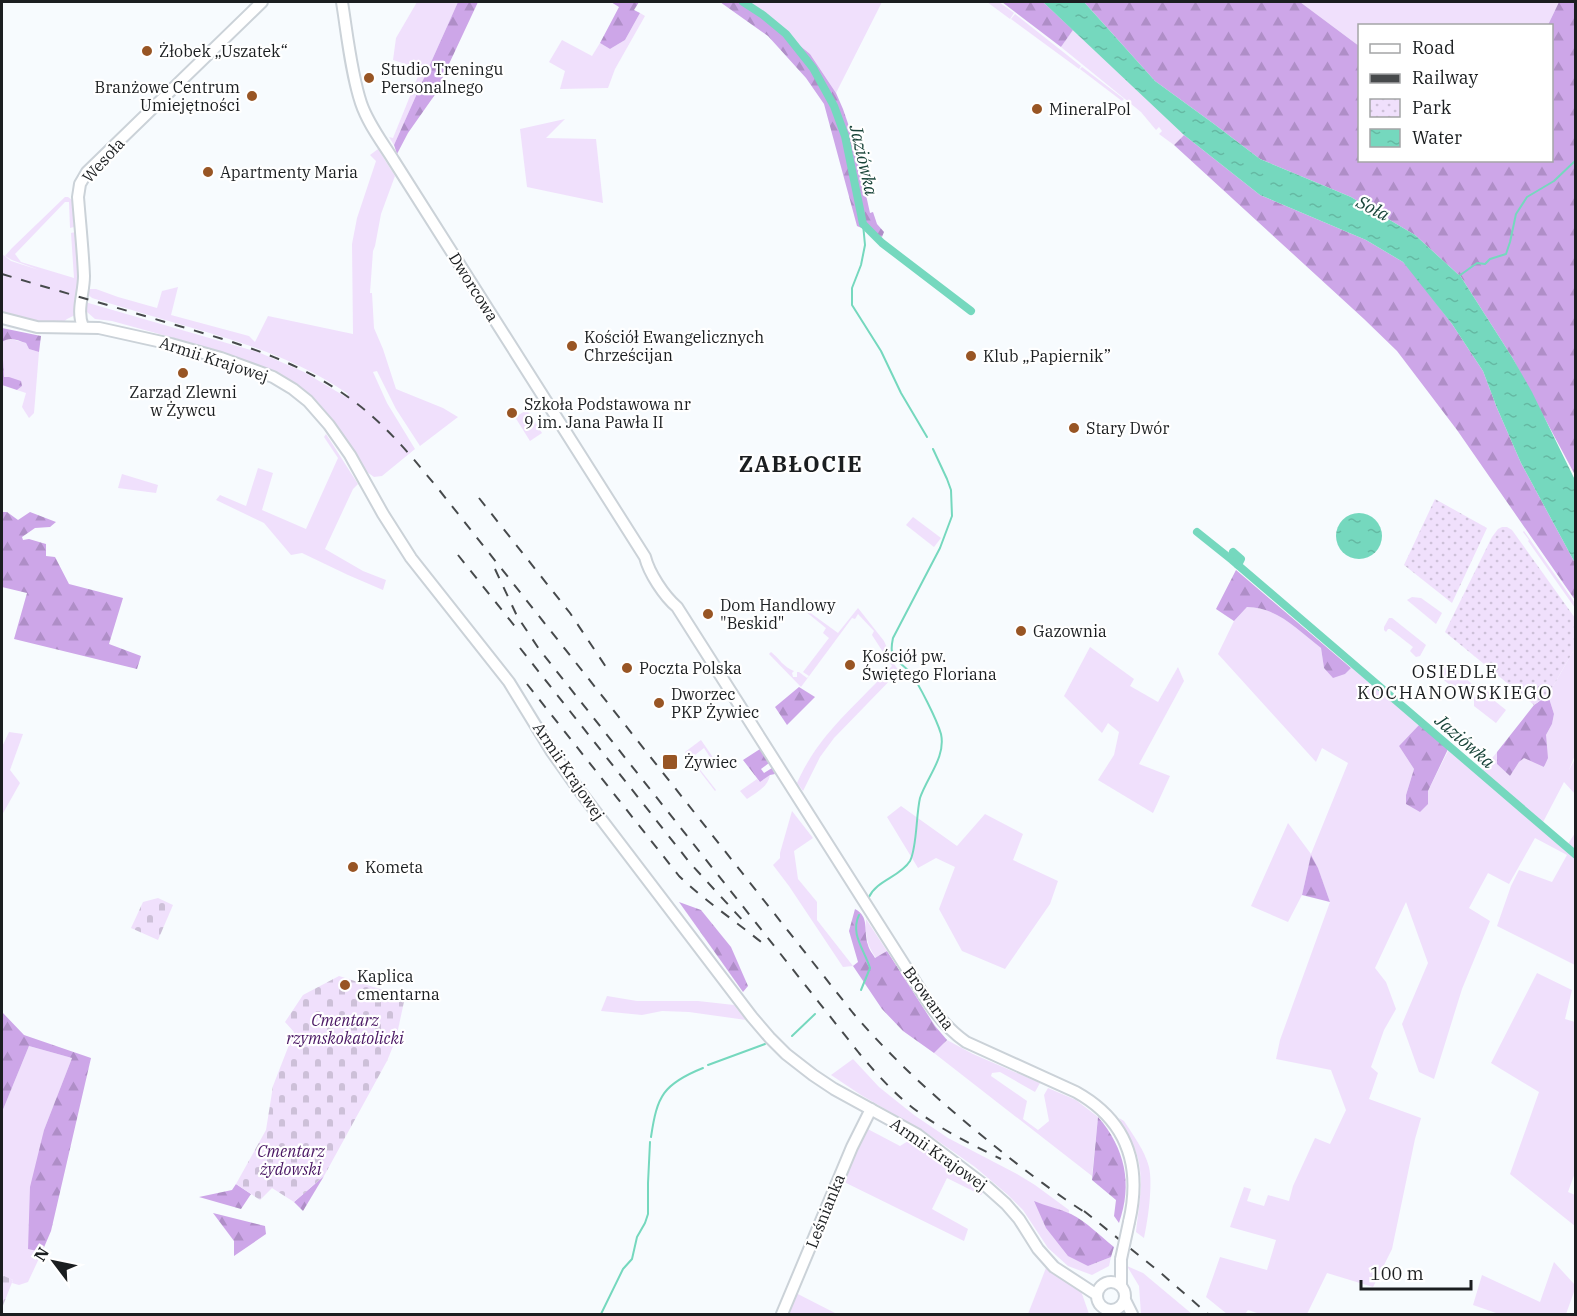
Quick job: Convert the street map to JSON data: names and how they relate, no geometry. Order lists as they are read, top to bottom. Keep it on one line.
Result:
{"streets":{"street":["Wesoła","Dworcowa","Armii Krajowej","Browarna","Leśnianka"]},"crossings":[["Wesoła","Armii Krajowej"],["Dworcowa","Browarna"],["Armii Krajowej","Browarna"],["Armii Krajowej","Leśnianka"]],"districts":["ZABŁOCIE","OSIEDLE KOCHANOWSKIEGO"],"water":["Jaziówka","Soła"],"parks":["Cmentarz rzymskokatolicki","Cmentarz żydowski"],"places":{"other":["Żłobek „Uszatek“","Studio Treningu Personalnego","Branżowe Centrum Umiejętności","MineralPol","Apartmenty Maria","Kościół Ewangelicznych Chrześcijan","Klub „Papiernik”","Zarząd Zlewni w Żywcu","Szkoła Podstawowa nr 9 im. Jana Pawła II","Stary Dwór","Dom Handlowy \"Beskid\"","Gazownia","Kościół pw. Świętego Floriana","Poczta Polska","Dworzec PKP Żywiec","Kometa","Kaplica cmentarna"],"transit":["Żywiec"]},"legend":["Road","Railway","Park","Water"],"scale_bar":"100 m","north":"top left"}
